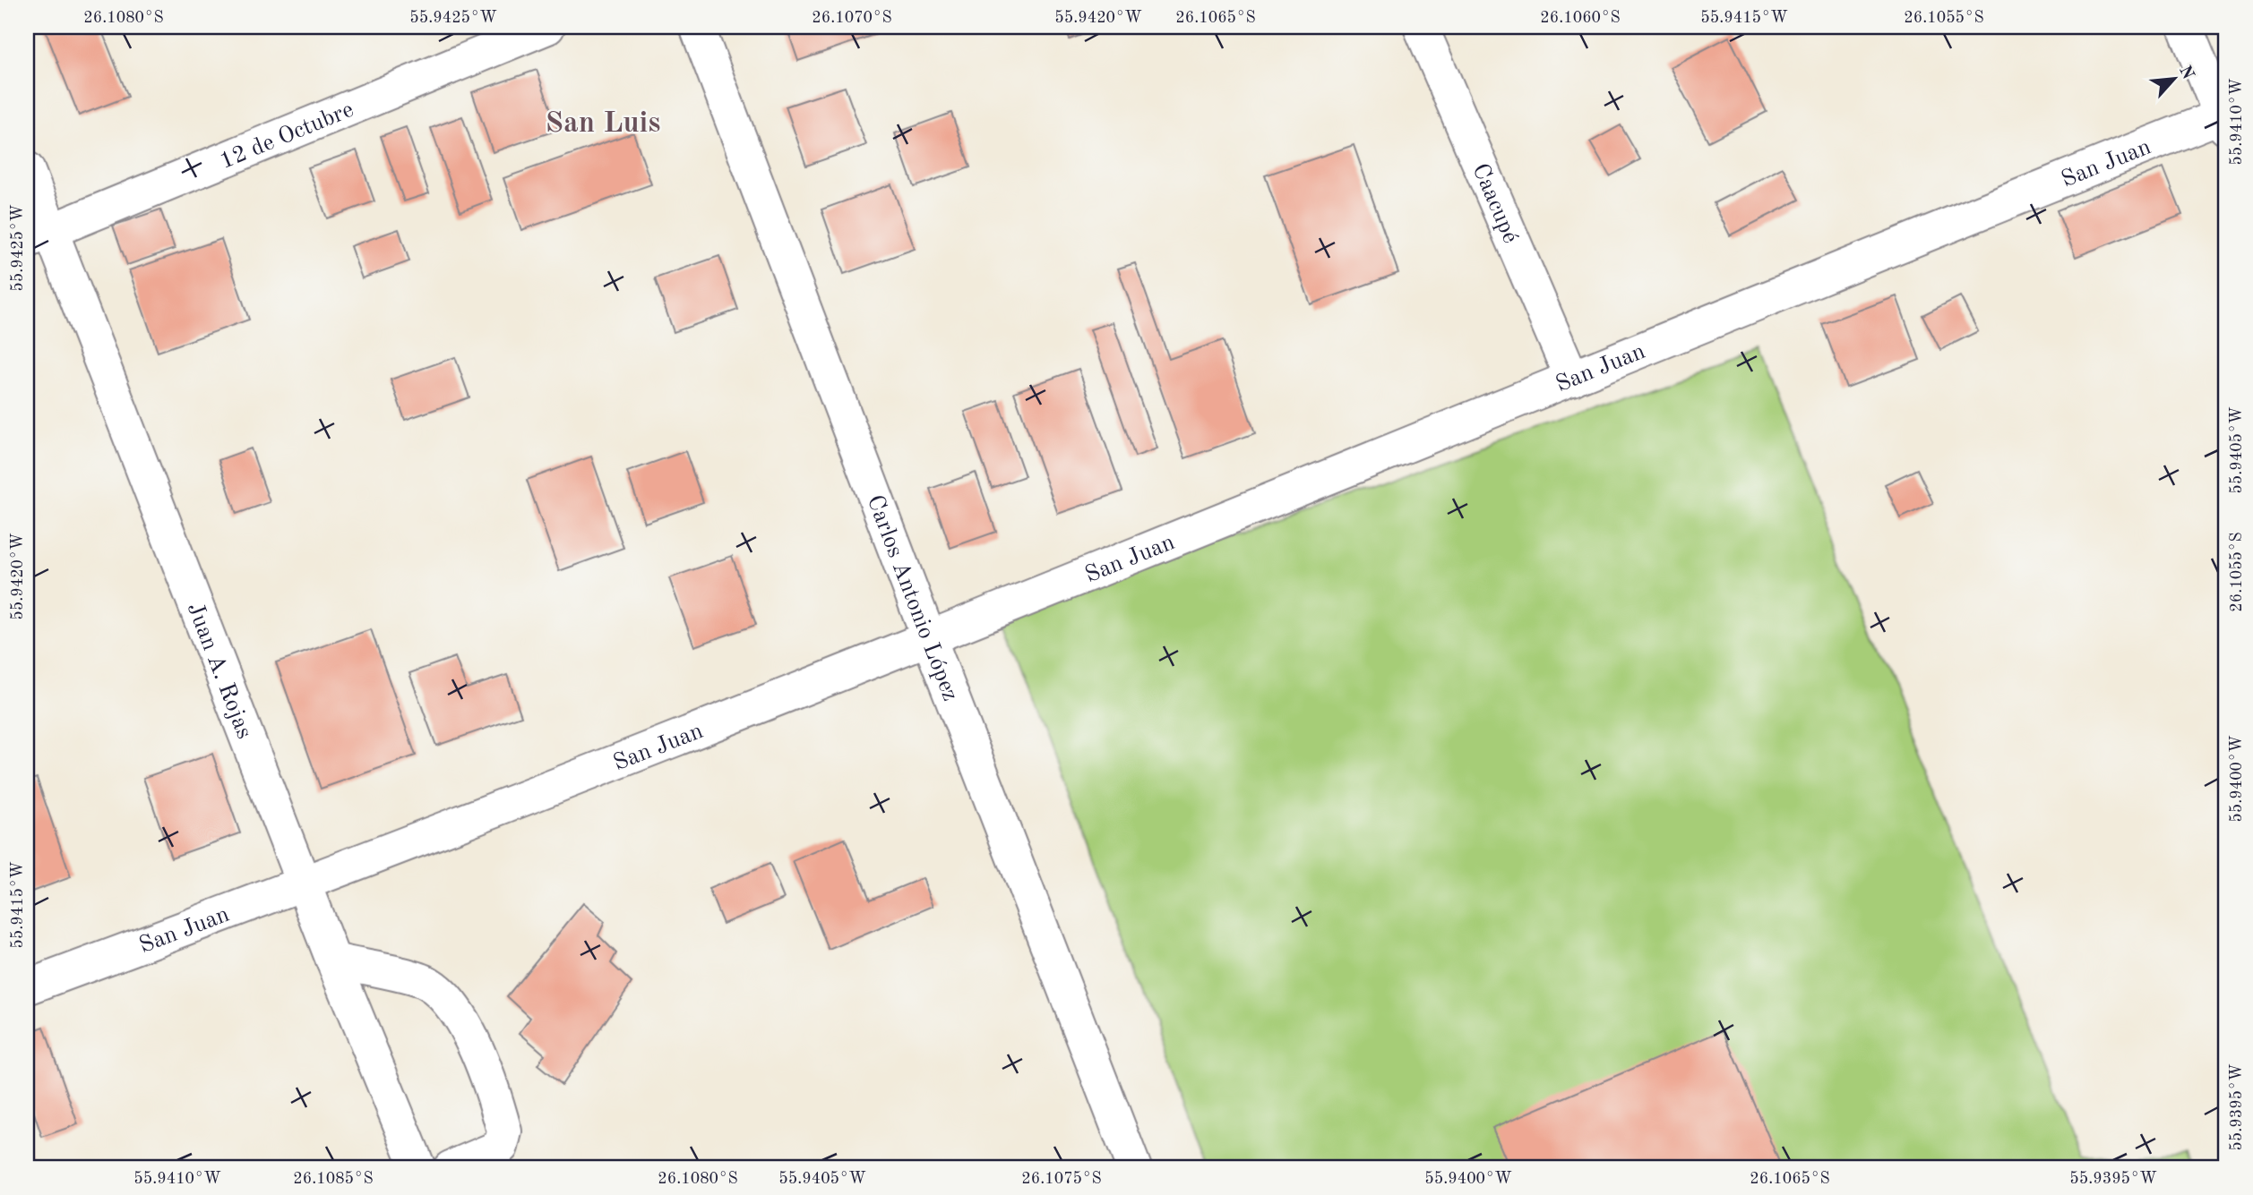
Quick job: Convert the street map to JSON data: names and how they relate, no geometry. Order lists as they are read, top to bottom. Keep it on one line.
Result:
{"streets":{"street":["12 de Octubre","San Juan","Caacupé","Carlos Antonio López","Juan A. Rojas"]},"crossings":[["12 de Octubre","Juan A. Rojas"],["San Juan","Caacupé"],["San Juan","Carlos Antonio López"],["San Juan","Juan A. Rojas"]],"districts":["San Luis"],"north":"top right","coordinates":["26.1080°S","55.9425°W","26.1070°S","55.9420°W","26.1065°S","26.1060°S","55.9415°W","26.1055°S","55.9410°W","55.9405°W","55.9400°W","55.9395°W","26.1085°S","26.1075°S"]}
